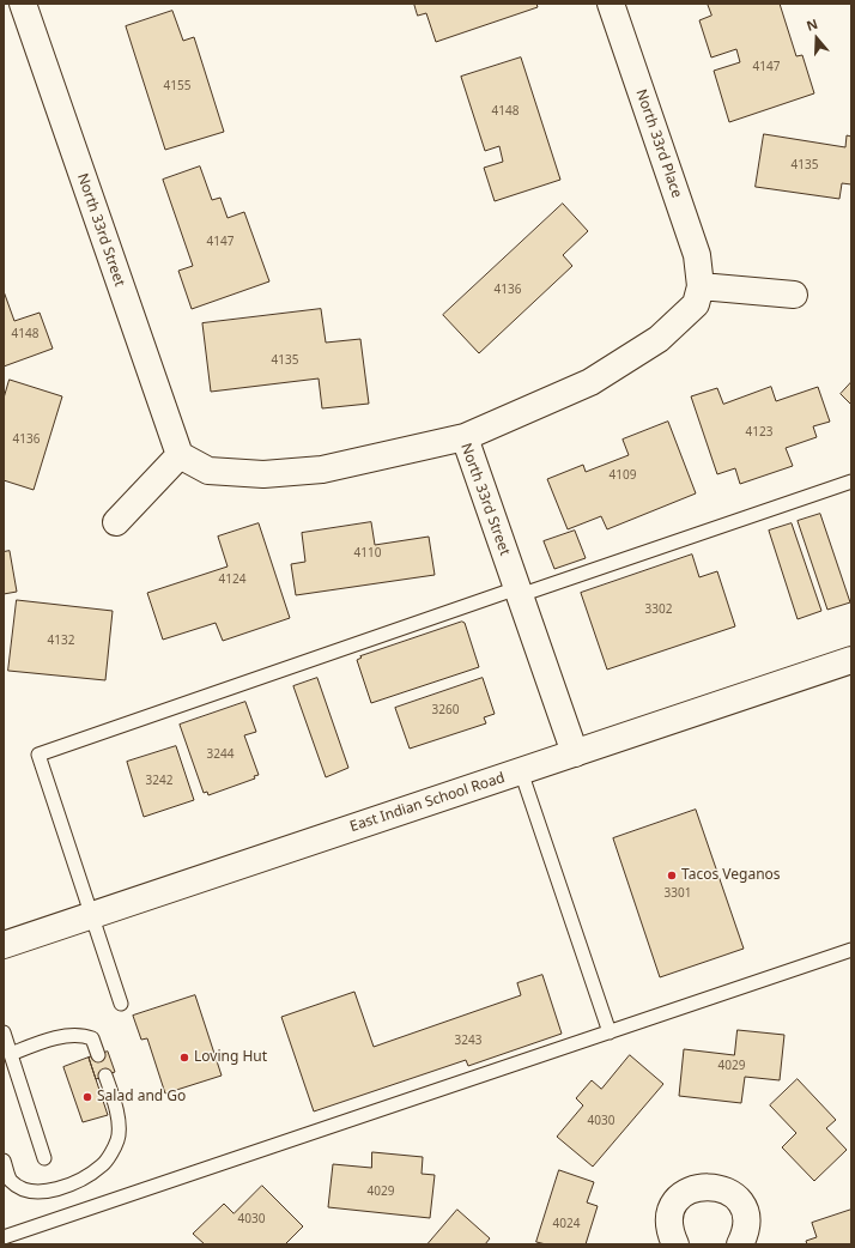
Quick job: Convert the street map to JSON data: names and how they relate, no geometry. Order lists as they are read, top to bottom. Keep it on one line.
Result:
{"streets":{"street":["North 33rd Place","North 33rd Street","East Indian School Road"]},"crossings":[["North 33rd Street","East Indian School Road"]],"places":["Tacos Veganos","Loving Hut","Salad and Go"],"house_numbers":["4147","4155","4148","4135","4147","4136","4148","4135","4123","4136","4109","4110","4124","3302","4132","3260","3244","3242","3301","3243","4029","4030","4029","4030","4024"],"north":"top"}
